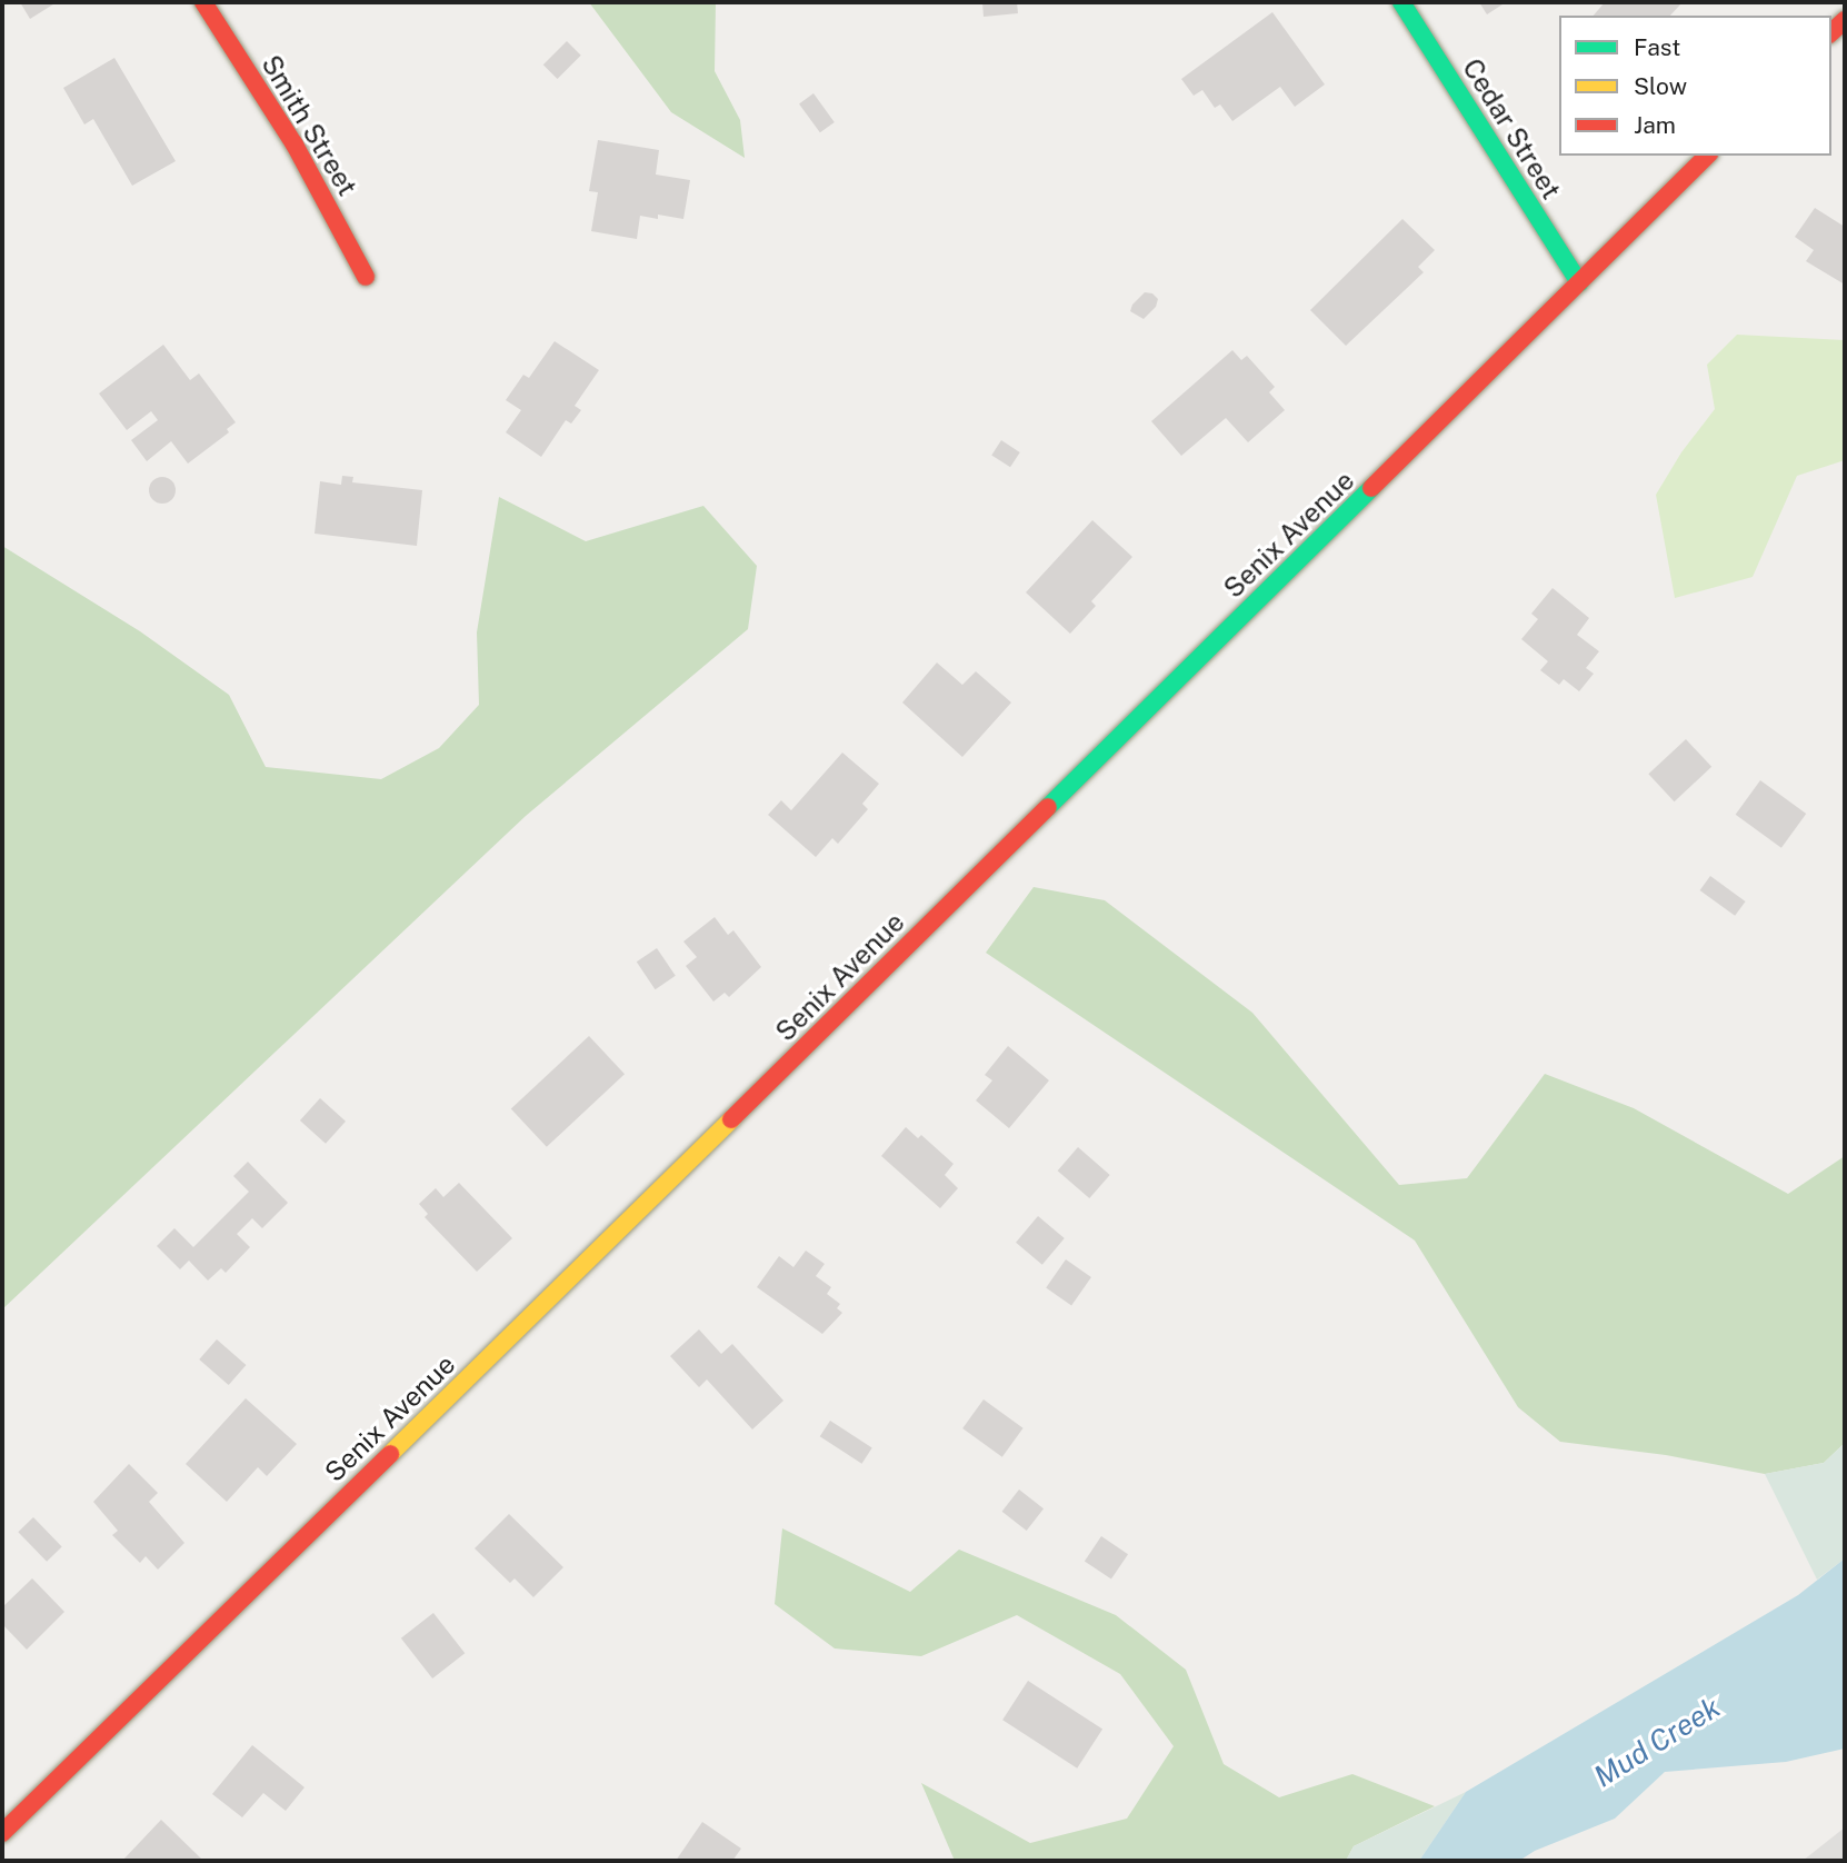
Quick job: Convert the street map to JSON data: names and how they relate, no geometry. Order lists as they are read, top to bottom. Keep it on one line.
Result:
{"streets":{"street":["Smith Street","Cedar Street","Senix Avenue"]},"crossings":[["Cedar Street","Senix Avenue"]],"water":["Mud Creek"],"legend":["Fast","Slow","Jam"]}
